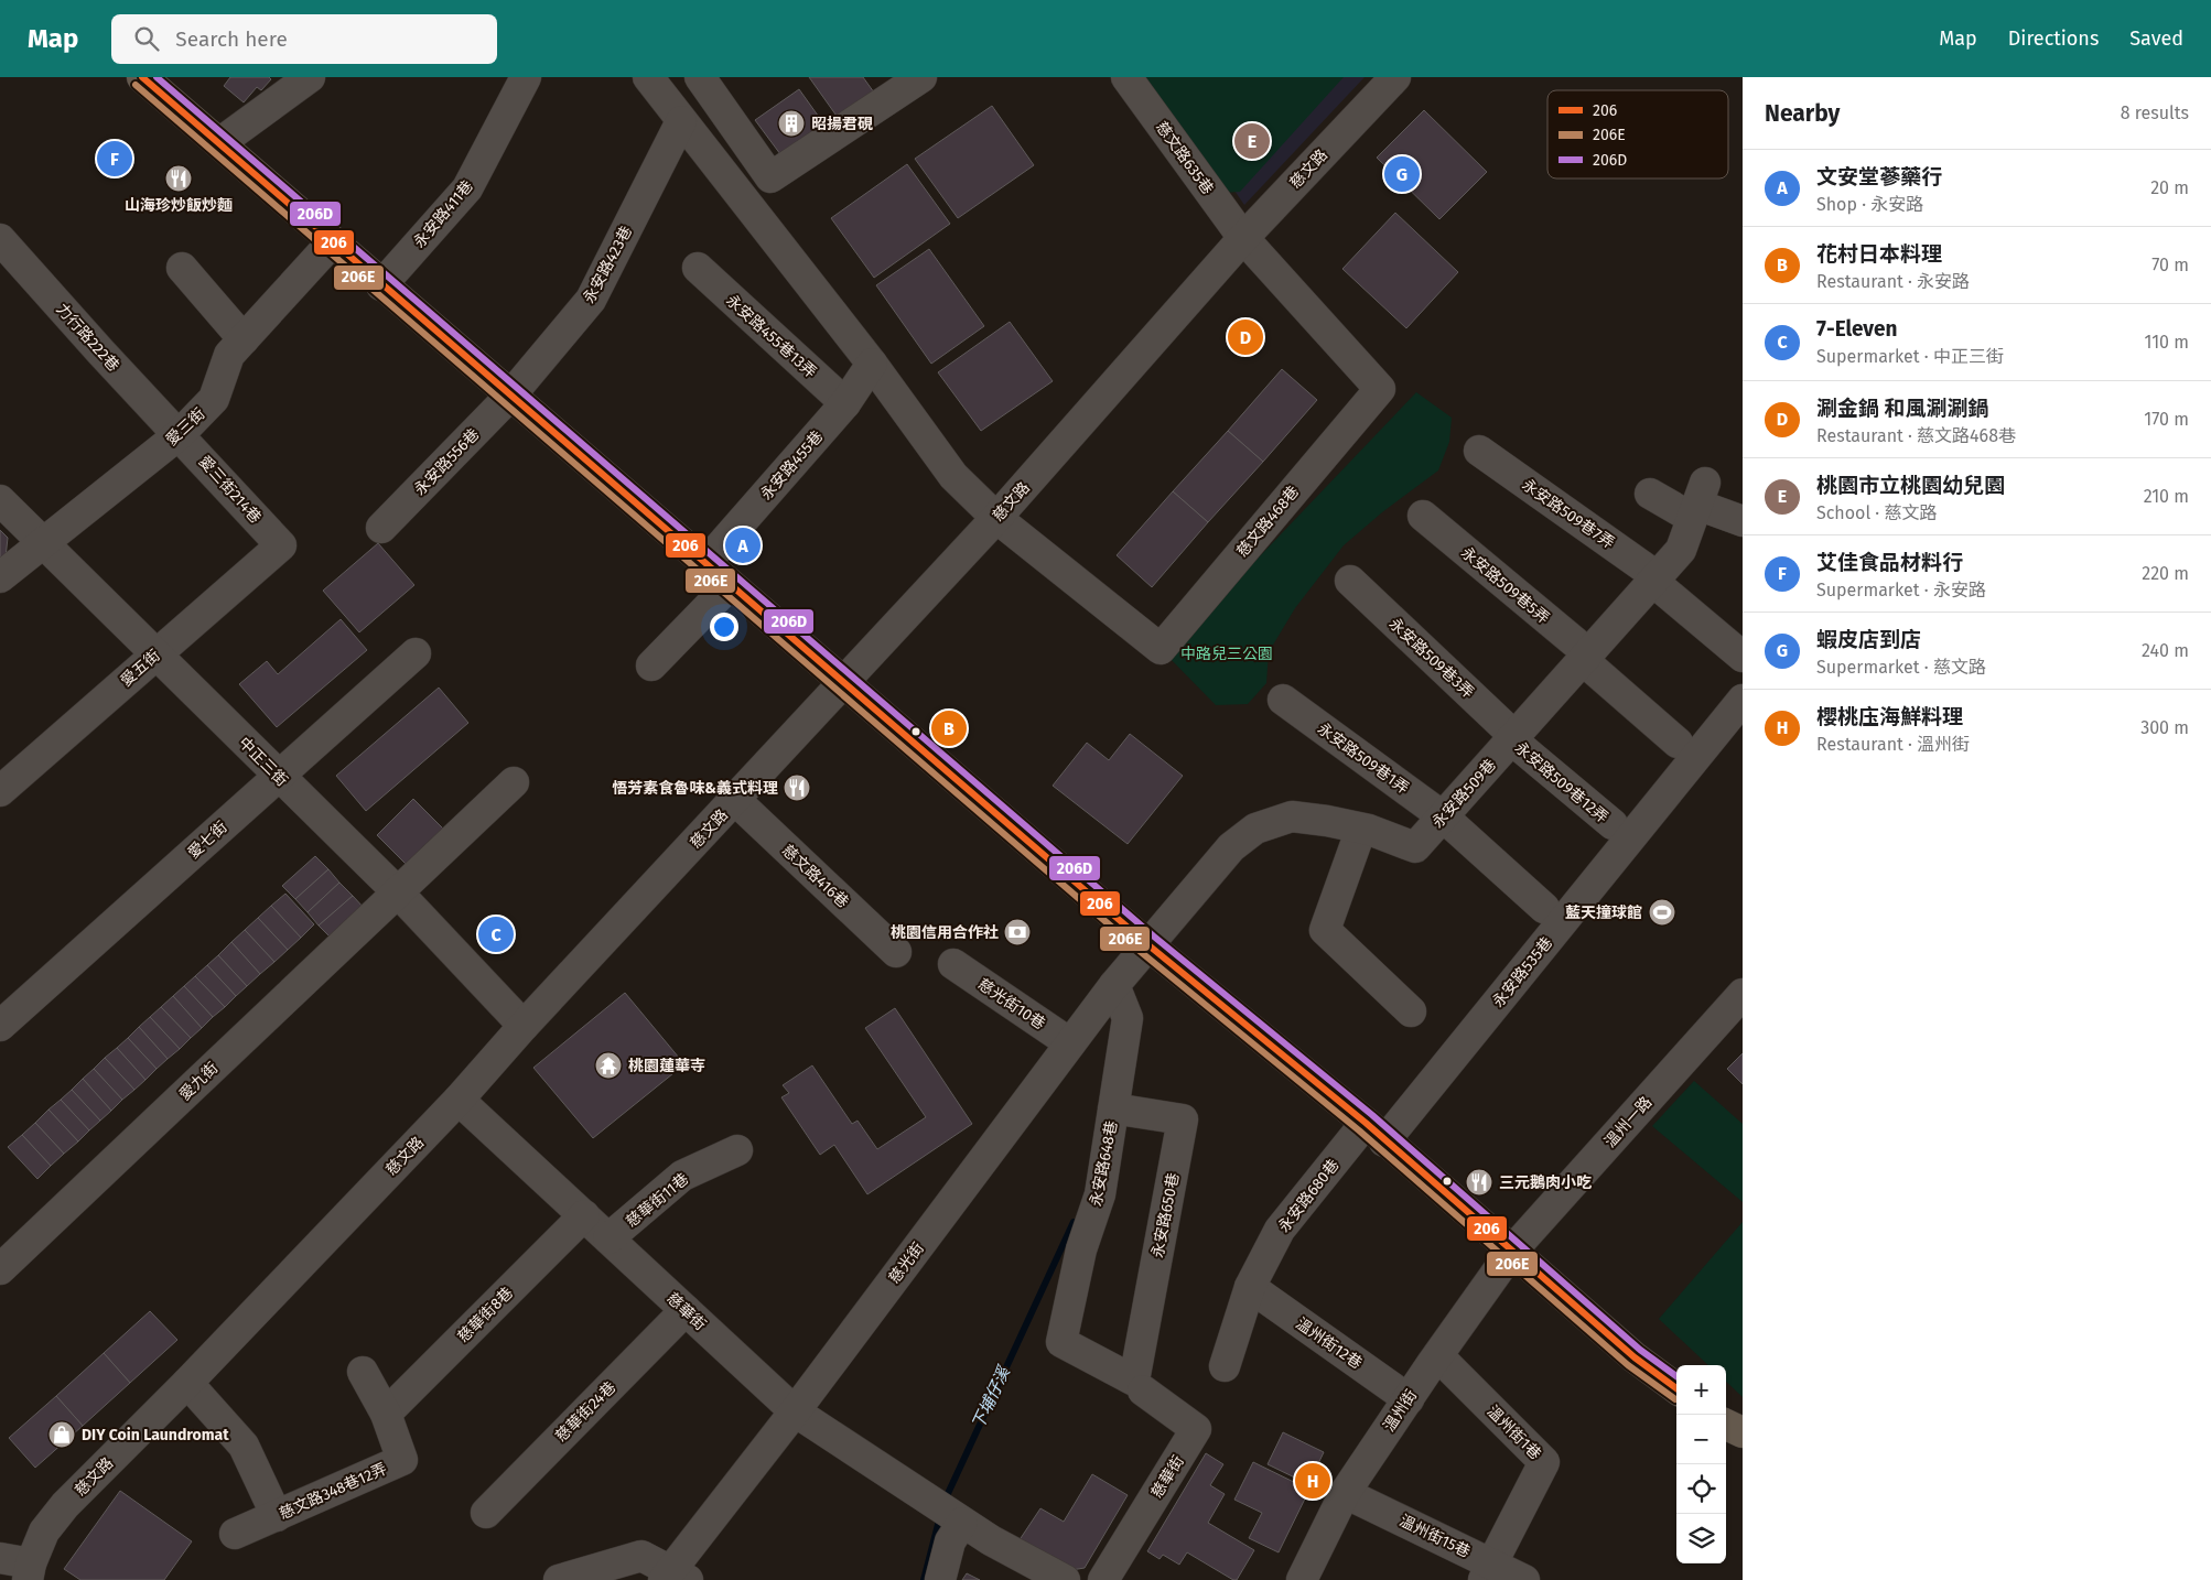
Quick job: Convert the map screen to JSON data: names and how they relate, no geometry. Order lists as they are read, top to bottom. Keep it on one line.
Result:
{"streets":{"street":["慈文路635巷","慈文路","永安路411巷","永安路423巷","永安路455巷13弄","力行路222巷","愛三街","永安路556巷","永安路455巷","愛三街214巷","永安路509巷7弄","慈文路468巷","永安路509巷5弄","永安路509巷3弄","愛五街","永安路509巷1弄","中正三街","永安路509巷12弄","永安路509巷","愛七街","慈文路416巷","永安路535巷","慈光街10巷","愛九街","溫州一路","永安路648巷","永安路680巷","慈華街11巷","永安路650巷","慈光街","慈華街","慈華街8巷","溫州街12巷","溫州街","慈華街24巷","溫州街1巷","慈文路348巷12弄","溫州街15巷"]},"crossings":[["慈文路635巷","慈文路"],["慈文路635巷","慈文路468巷"],["慈文路","慈文路468巷"],["慈文路","中正三街"],["慈文路","慈文路416巷"],["慈文路","慈華街"],["永安路423巷","永安路556巷"],["永安路455巷13弄","永安路455巷"],["力行路222巷","愛三街"],["力行路222巷","愛三街214巷"],["愛三街","愛三街214巷"],["愛三街","中正三街"],["愛三街214巷","愛五街"],["永安路509巷7弄","永安路509巷"],["永安路509巷5弄","永安路509巷"],["永安路509巷3弄","永安路509巷12弄"],["永安路509巷3弄","永安路509巷"],["愛五街","中正三街"],["永安路509巷1弄","永安路509巷"],["中正三街","愛七街"],["中正三街","愛九街"],["永安路509巷12弄","永安路509巷"],["永安路509巷","慈光街"],["永安路535巷","永安路680巷"],["慈光街10巷","慈光街"],["溫州一路","溫州街"],["永安路648巷","永安路650巷"],["永安路648巷","慈光街"],["永安路648巷","慈華街"],["永安路680巷","溫州街12巷"],["慈華街11巷","慈華街"],["永安路650巷","慈華街"],["慈光街","慈華街"],["慈華街","慈華街8巷"],["慈華街","慈華街24巷"],["慈華街8巷","慈文路348巷12弄"],["溫州街12巷","溫州街"],["溫州街","溫州街1巷"],["溫州街","溫州街15巷"],["溫州街1巷","溫州街15巷"]],"water":["下埔仔溪"],"parks":["中路兒三公園"],"places":{"building":["昭揚君硯"],"restaurant":["山海珍炒飯炒麵","悟芳素食魯味&義式料理","三元鵝肉小吃"],"sports":["藍天撞球館"],"bank":["桃園信用合作社"],"temple":["桃園蓮華寺"],"shop":["DIY Coin Laundromat"]},"lines":["transit line 206","transit line 206D","transit line 206E"],"legend":["206","206E","206D"],"page":{"header":"Map","search":"Search here","nav":["Map","Directions","Saved"],"heading":["Nearby","8 results"],"pins":["E","F","G","D","A","B","C","H"],"list":[{"mark":"A","name":"文安堂蔘藥行","note":"Shop · 永安路","value":"20 m"},{"mark":"B","name":"花村日本料理","note":"Restaurant · 永安路","value":"70 m"},{"mark":"C","name":"7-Eleven","note":"Supermarket · 中正三街","value":"110 m"},{"mark":"D","name":"涮金鍋 和風涮涮鍋","note":"Restaurant · 慈文路468巷","value":"170 m"},{"mark":"E","name":"桃園市立桃園幼兒園","note":"School · 慈文路","value":"210 m"},{"mark":"F","name":"艾佳食品材料行","note":"Supermarket · 永安路","value":"220 m"},{"mark":"G","name":"蝦皮店到店","note":"Supermarket · 慈文路","value":"240 m"},{"mark":"H","name":"櫻桃庒海鮮料理","note":"Restaurant · 溫州街","value":"300 m"}],"map_buttons":["+","−"]}}
